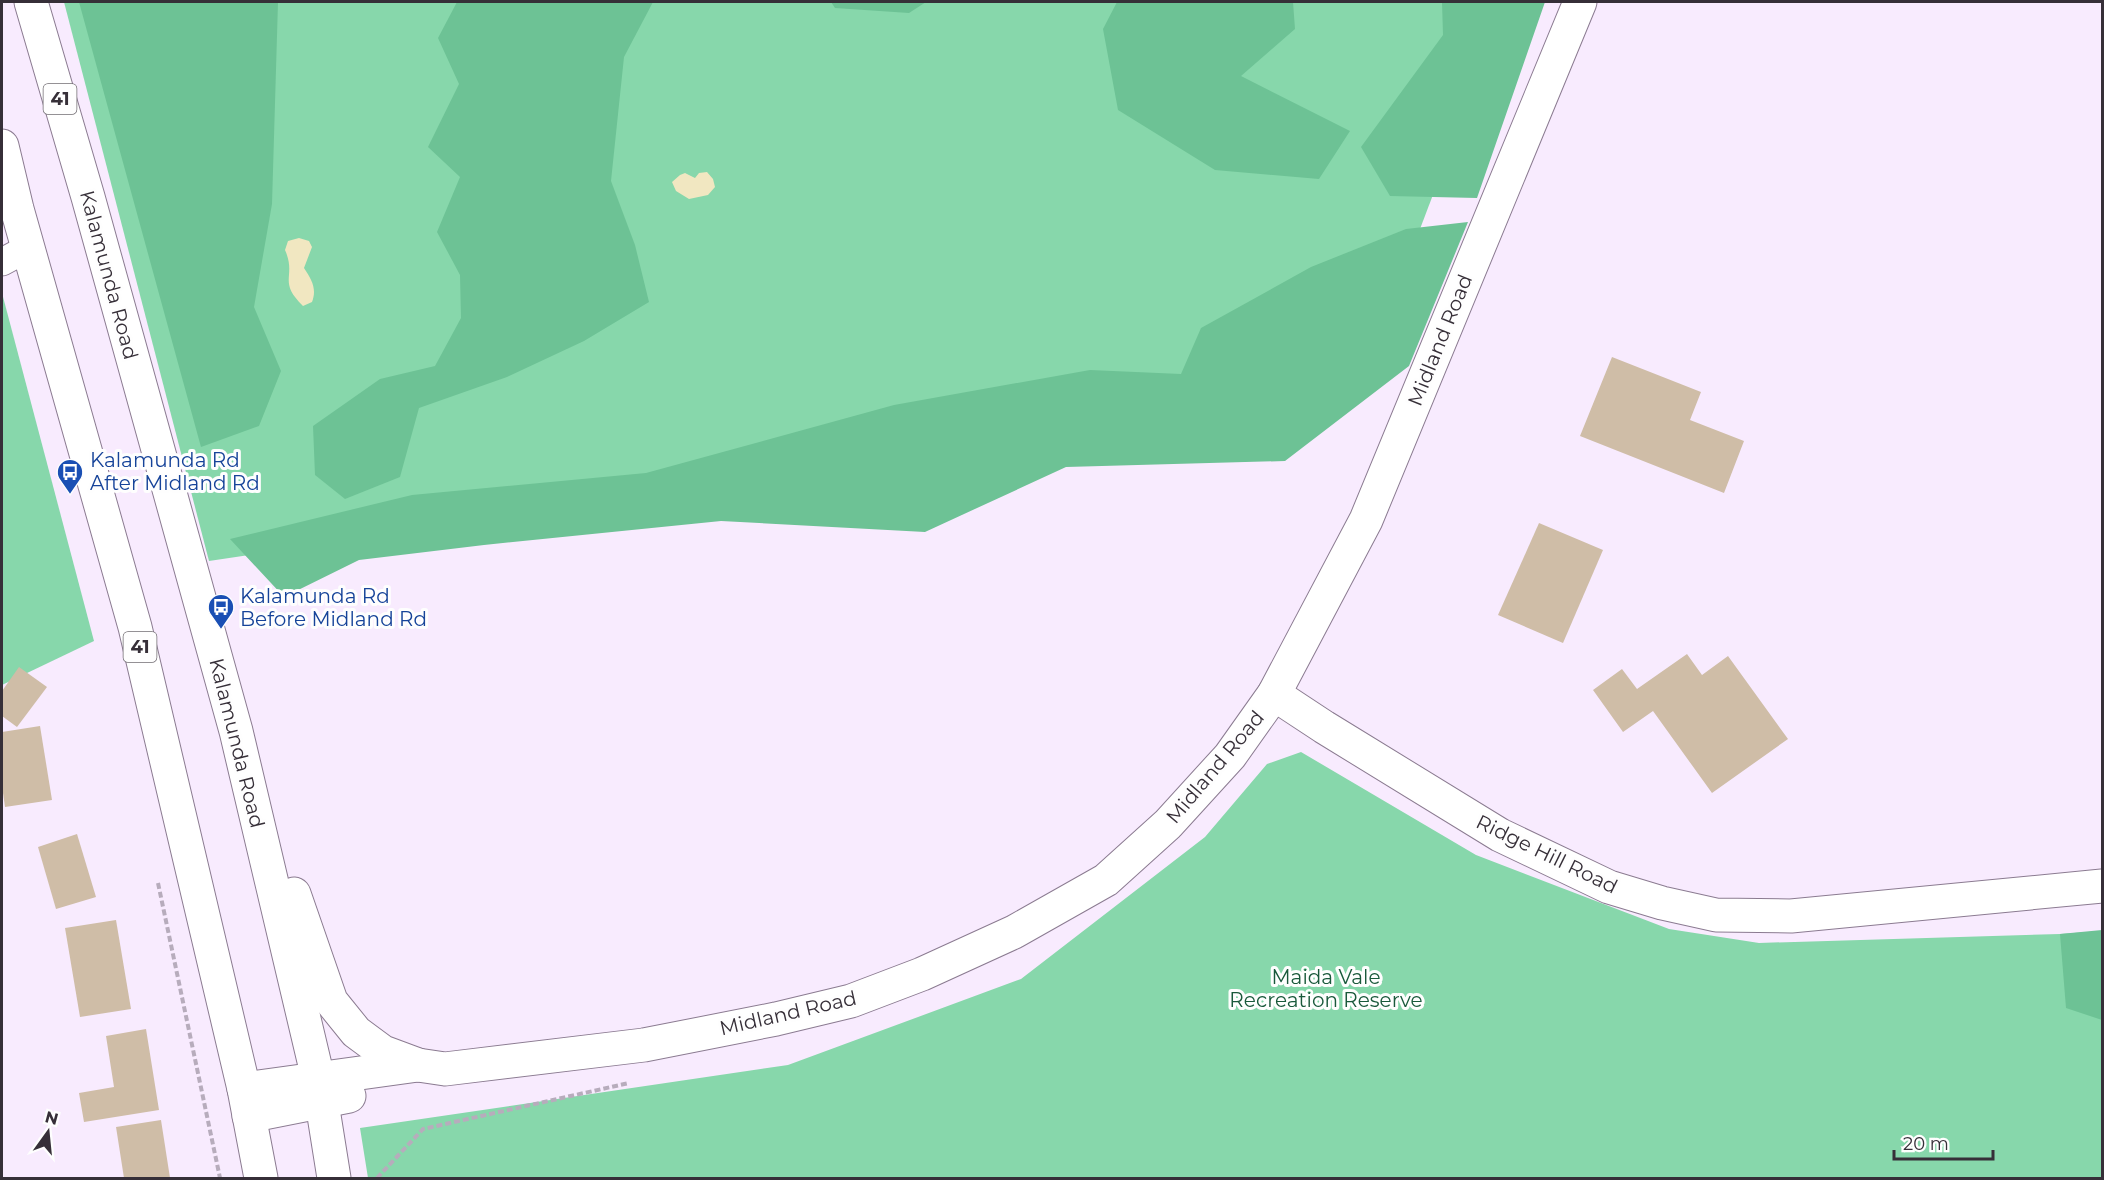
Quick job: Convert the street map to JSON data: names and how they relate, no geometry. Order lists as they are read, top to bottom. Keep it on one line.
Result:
{"streets":{"main road":["41","Kalamunda Road","Midland Road","Ridge Hill Road"]},"crossings":[["41","Midland Road"],["Kalamunda Road","Midland Road"],["Midland Road","Ridge Hill Road"]],"parks":["Maida Vale Recreation Reserve"],"places":{"bus stop":["Kalamunda Rd After Midland Rd","Kalamunda Rd Before Midland Rd"]},"scale_bar":"20 m","north":"top"}
